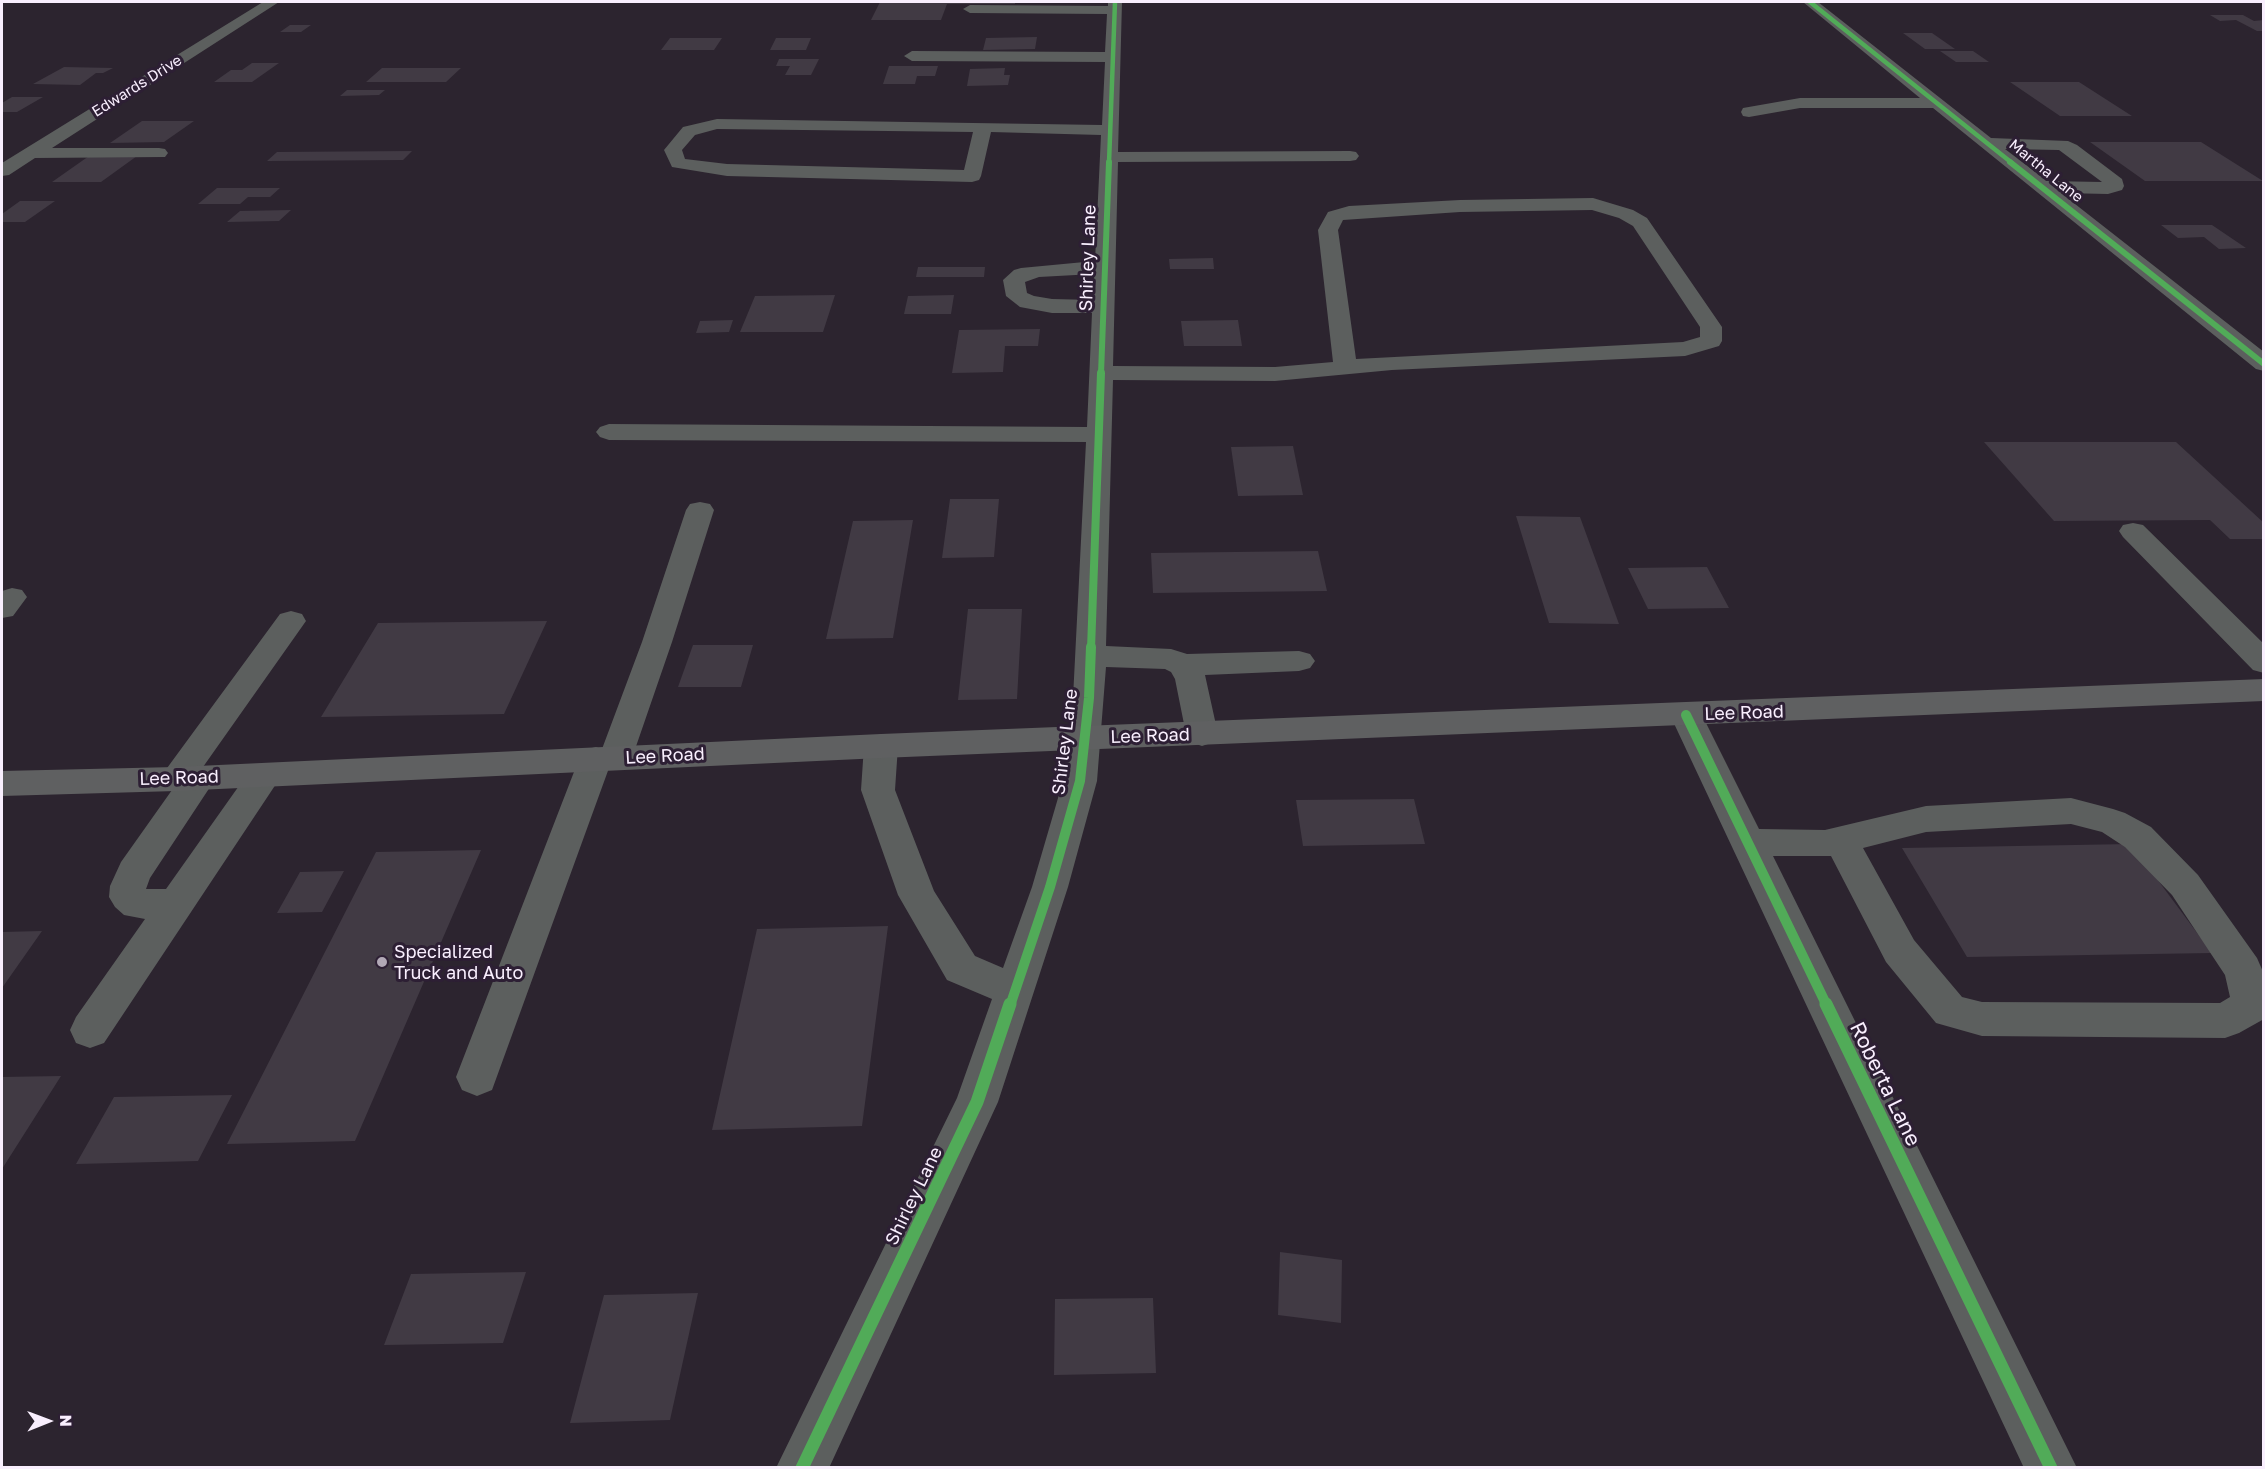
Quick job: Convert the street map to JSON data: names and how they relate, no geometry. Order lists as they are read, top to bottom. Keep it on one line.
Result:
{"streets":{"main road":["Lee Road"],"street":["Edwards Drive","Martha Lane","Shirley Lane","Roberta Lane"]},"crossings":[["Shirley Lane","Lee Road"],["Lee Road","Roberta Lane"]],"places":["Specialized Truck and Auto"],"north":"right"}
